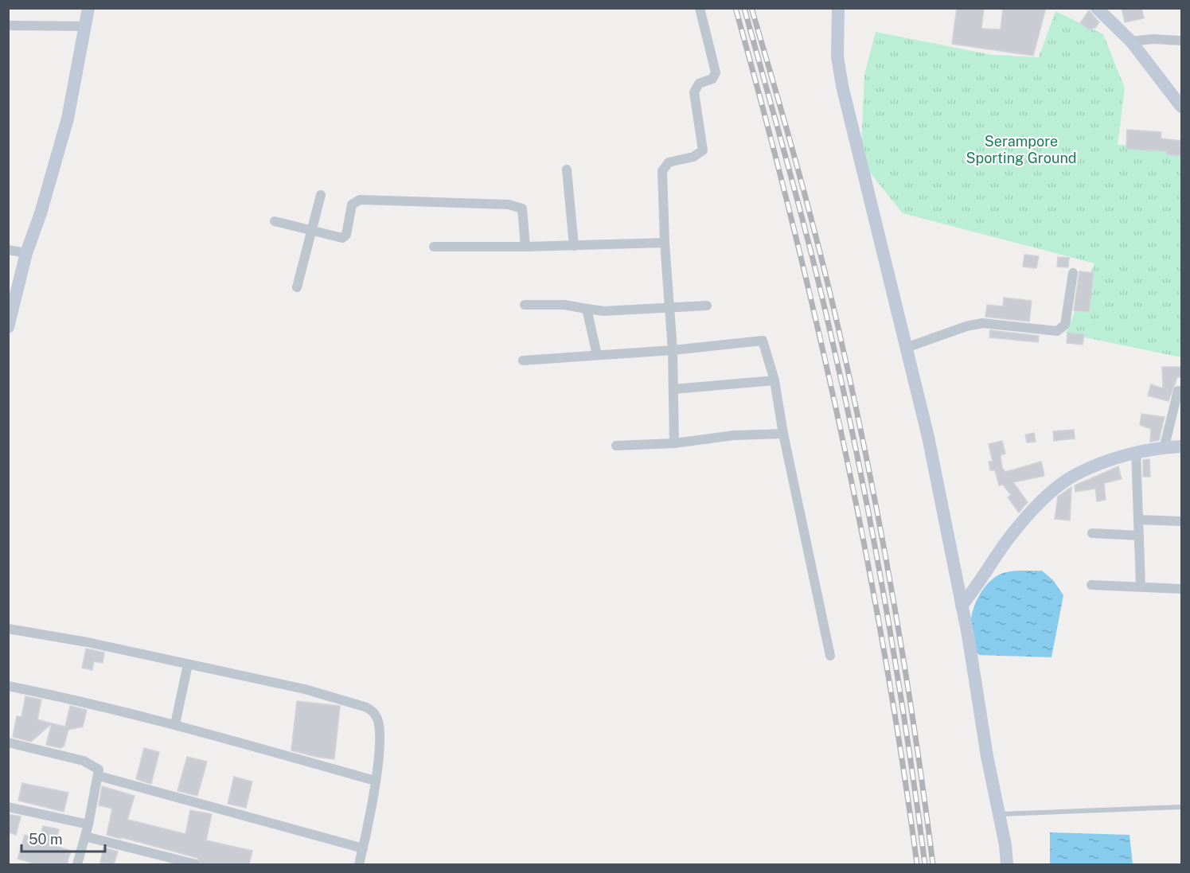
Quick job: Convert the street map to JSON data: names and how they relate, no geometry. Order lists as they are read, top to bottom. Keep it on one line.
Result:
{"parks":["Serampore Sporting Ground"],"scale_bar":"50 m"}
